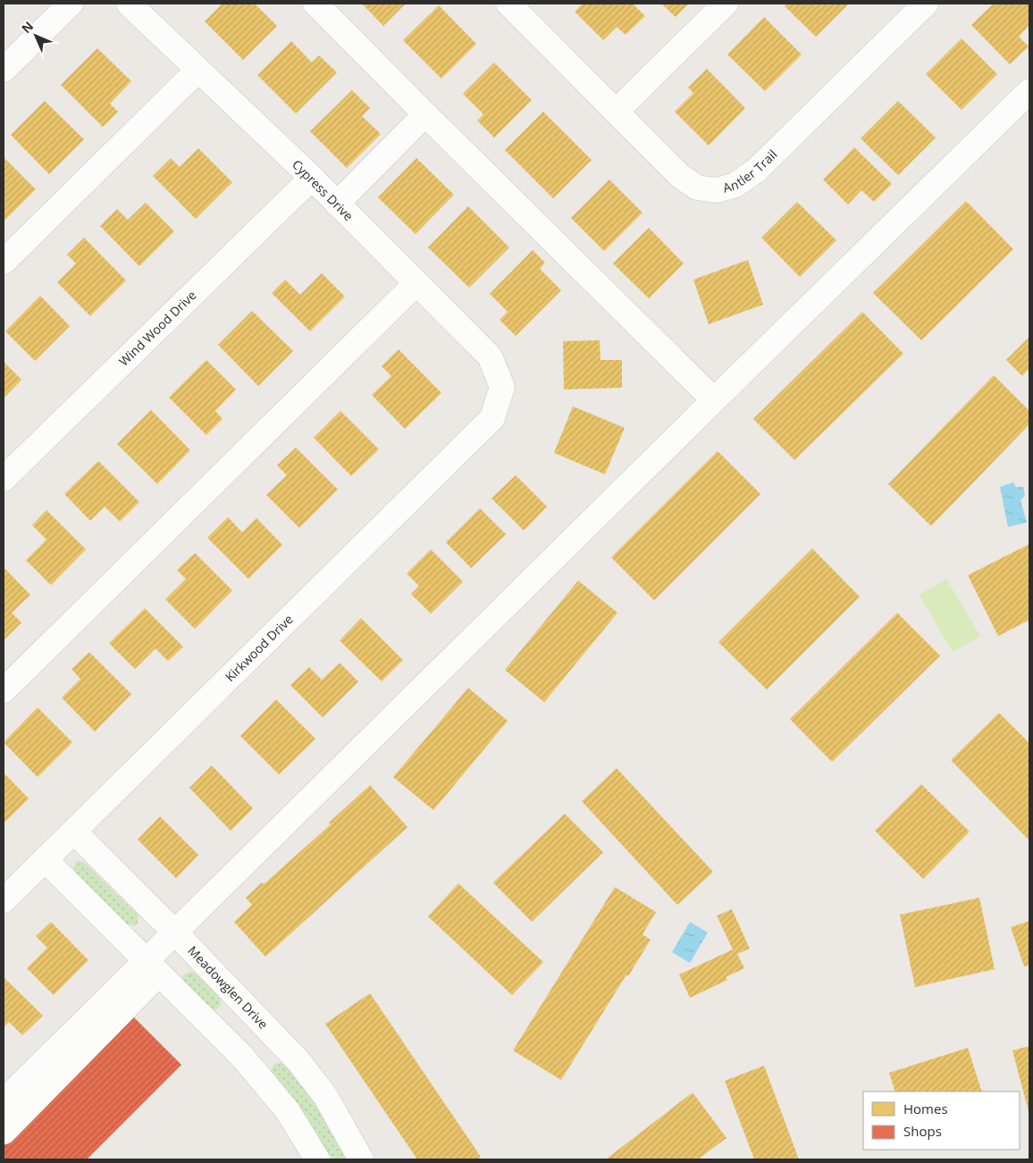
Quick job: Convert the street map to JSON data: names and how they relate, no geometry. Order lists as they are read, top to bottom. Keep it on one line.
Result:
{"streets":{"street":["Antler Trail","Cypress Drive","Wind Wood Drive","Kirkwood Drive","Meadowglen Drive"]},"crossings":[["Cypress Drive","Wind Wood Drive"],["Cypress Drive","Kirkwood Drive"],["Kirkwood Drive","Meadowglen Drive"]],"legend":["Homes","Shops"],"north":"top left"}
